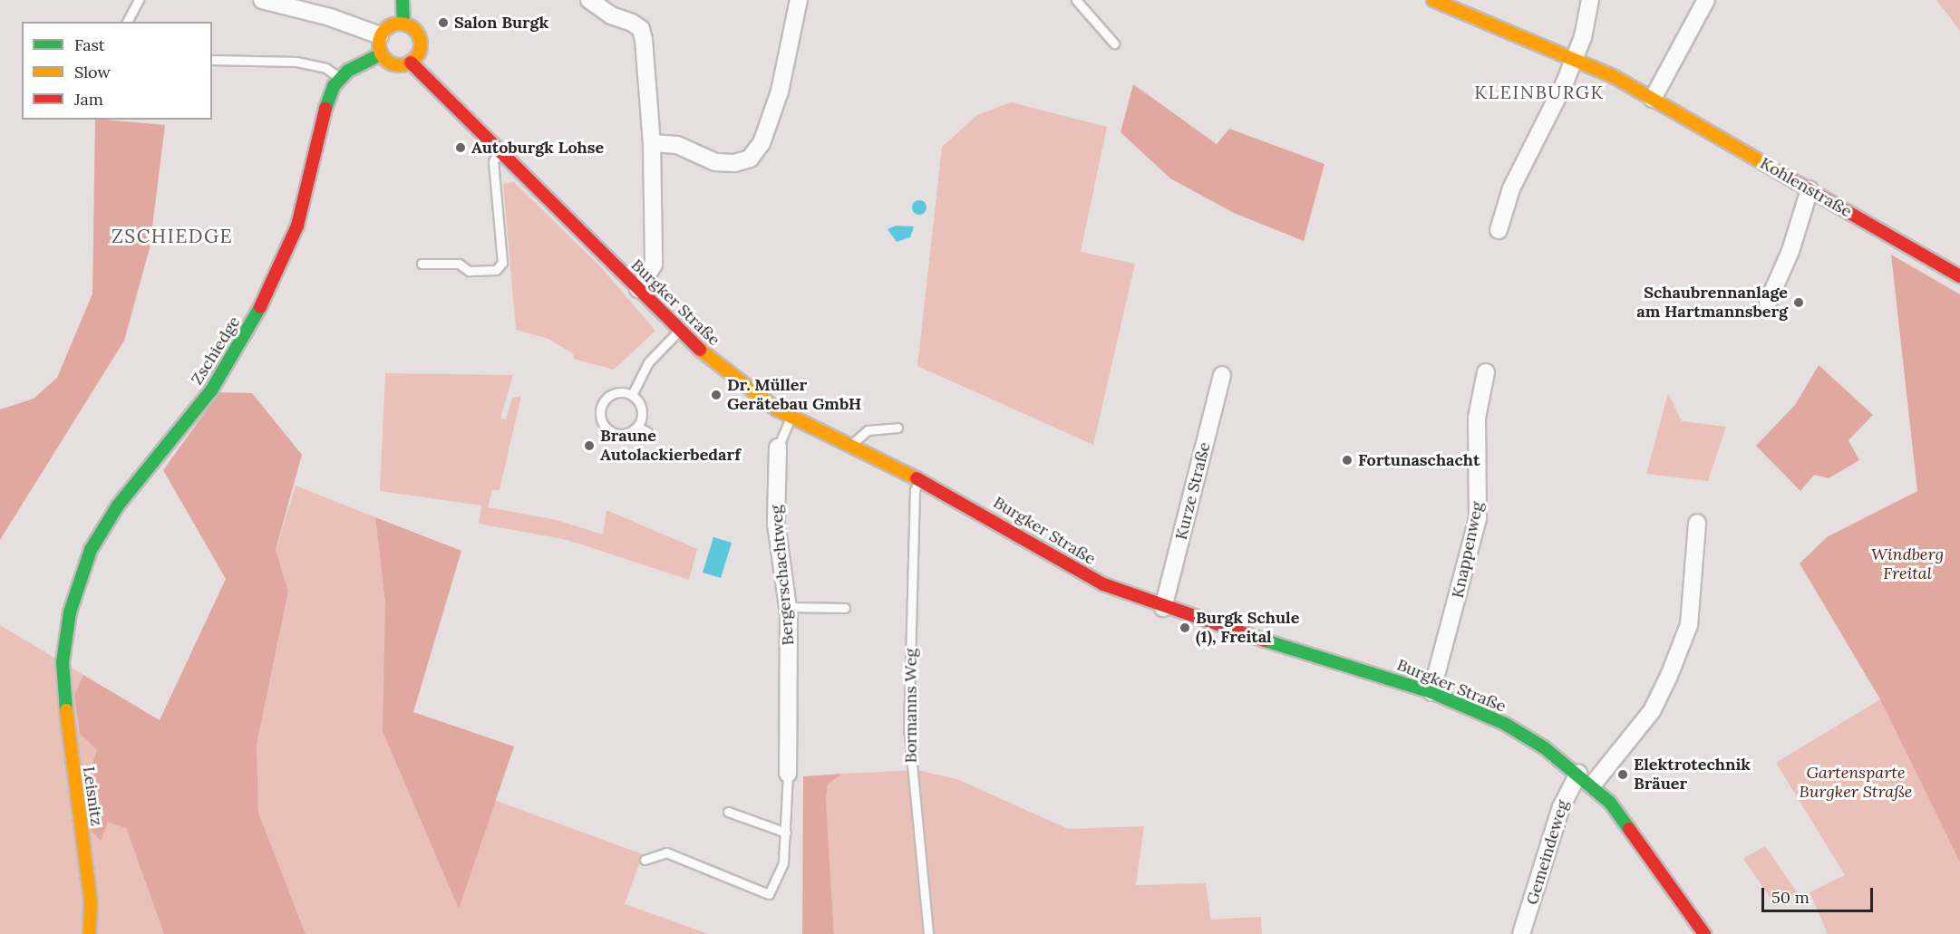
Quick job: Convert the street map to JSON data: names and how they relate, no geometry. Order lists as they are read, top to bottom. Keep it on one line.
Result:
{"streets":{"main road":["Kohlenstraße","Burgker Straße","Zschiedge","Leisnitz"],"street":["Kurze Straße","Knappenweg","Bergerschachtweg","Gemeindeweg"],"lane":["Bormanns Weg"]},"crossings":[["Burgker Straße","Kurze Straße"],["Burgker Straße","Knappenweg"],["Burgker Straße","Bergerschachtweg"],["Burgker Straße","Bormanns Weg"],["Burgker Straße","Gemeindeweg"],["Zschiedge","Leisnitz"]],"districts":["KLEINBURGK","ZSCHIEDGE"],"parks":["Windberg Freital","Gartensparte Burgker Straße"],"places":["Salon Burgk","Autoburgk Lohse","Schaubrennanlage am Hartmannsberg","Dr. Müller Gerätebau GmbH","Braune Autolackierbedarf","Fortunaschacht","Burgk Schule (1), Freital","Elektrotechnik Bräuer"],"legend":["Fast","Slow","Jam"],"scale_bar":"50 m"}
